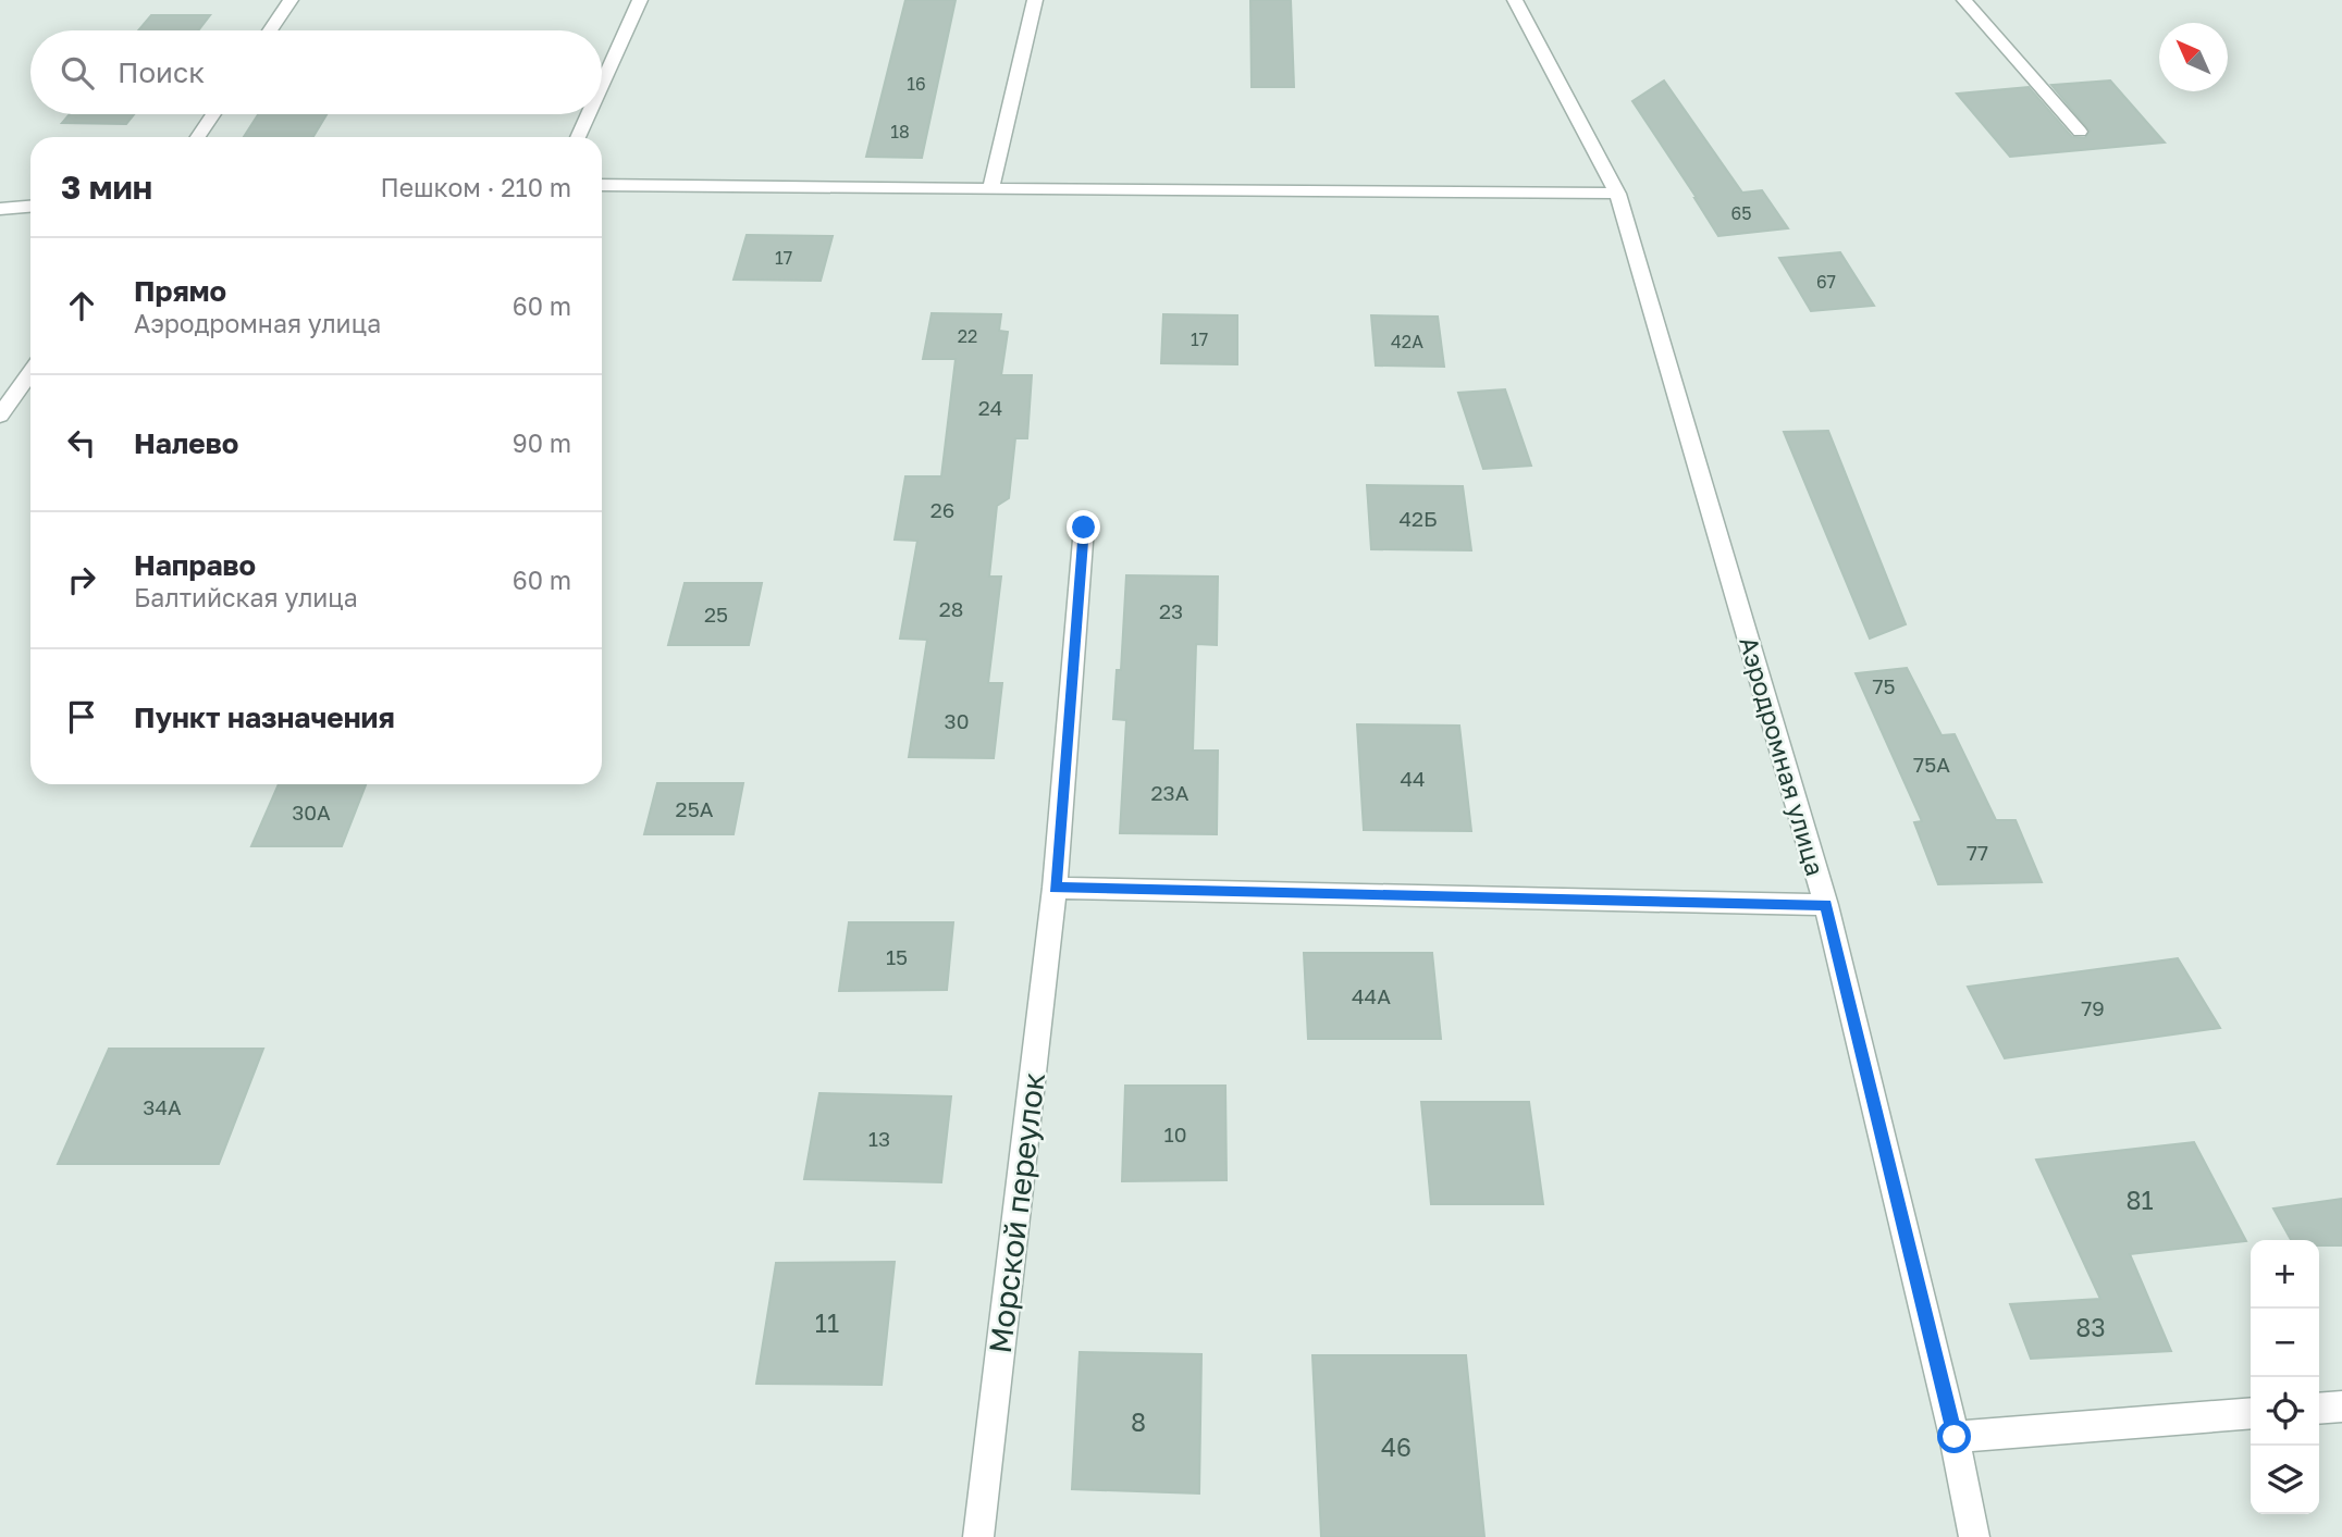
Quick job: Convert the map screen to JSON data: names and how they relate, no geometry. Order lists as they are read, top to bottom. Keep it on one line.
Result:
{"streets":{"street":["Аэродромная улица","Морской переулок"]},"house_numbers":["16","18","65","17","67","22","17","42А","24","26","42Б","28","23","25","75","30","75А","44","23А","25А","30А","77","15","44А","79","34А","10","13","81","11","83","8","46"],"north":"top left","page":{"search":"Поиск","heading":["3 мин","Пешком · 210 m"],"list":[["Прямо","Аэродромная улица","60 m"],["Налево","90 m"],["Направо","Балтийская улица","60 m"],"Пункт назначения"],"map_buttons":["+","−"]}}
